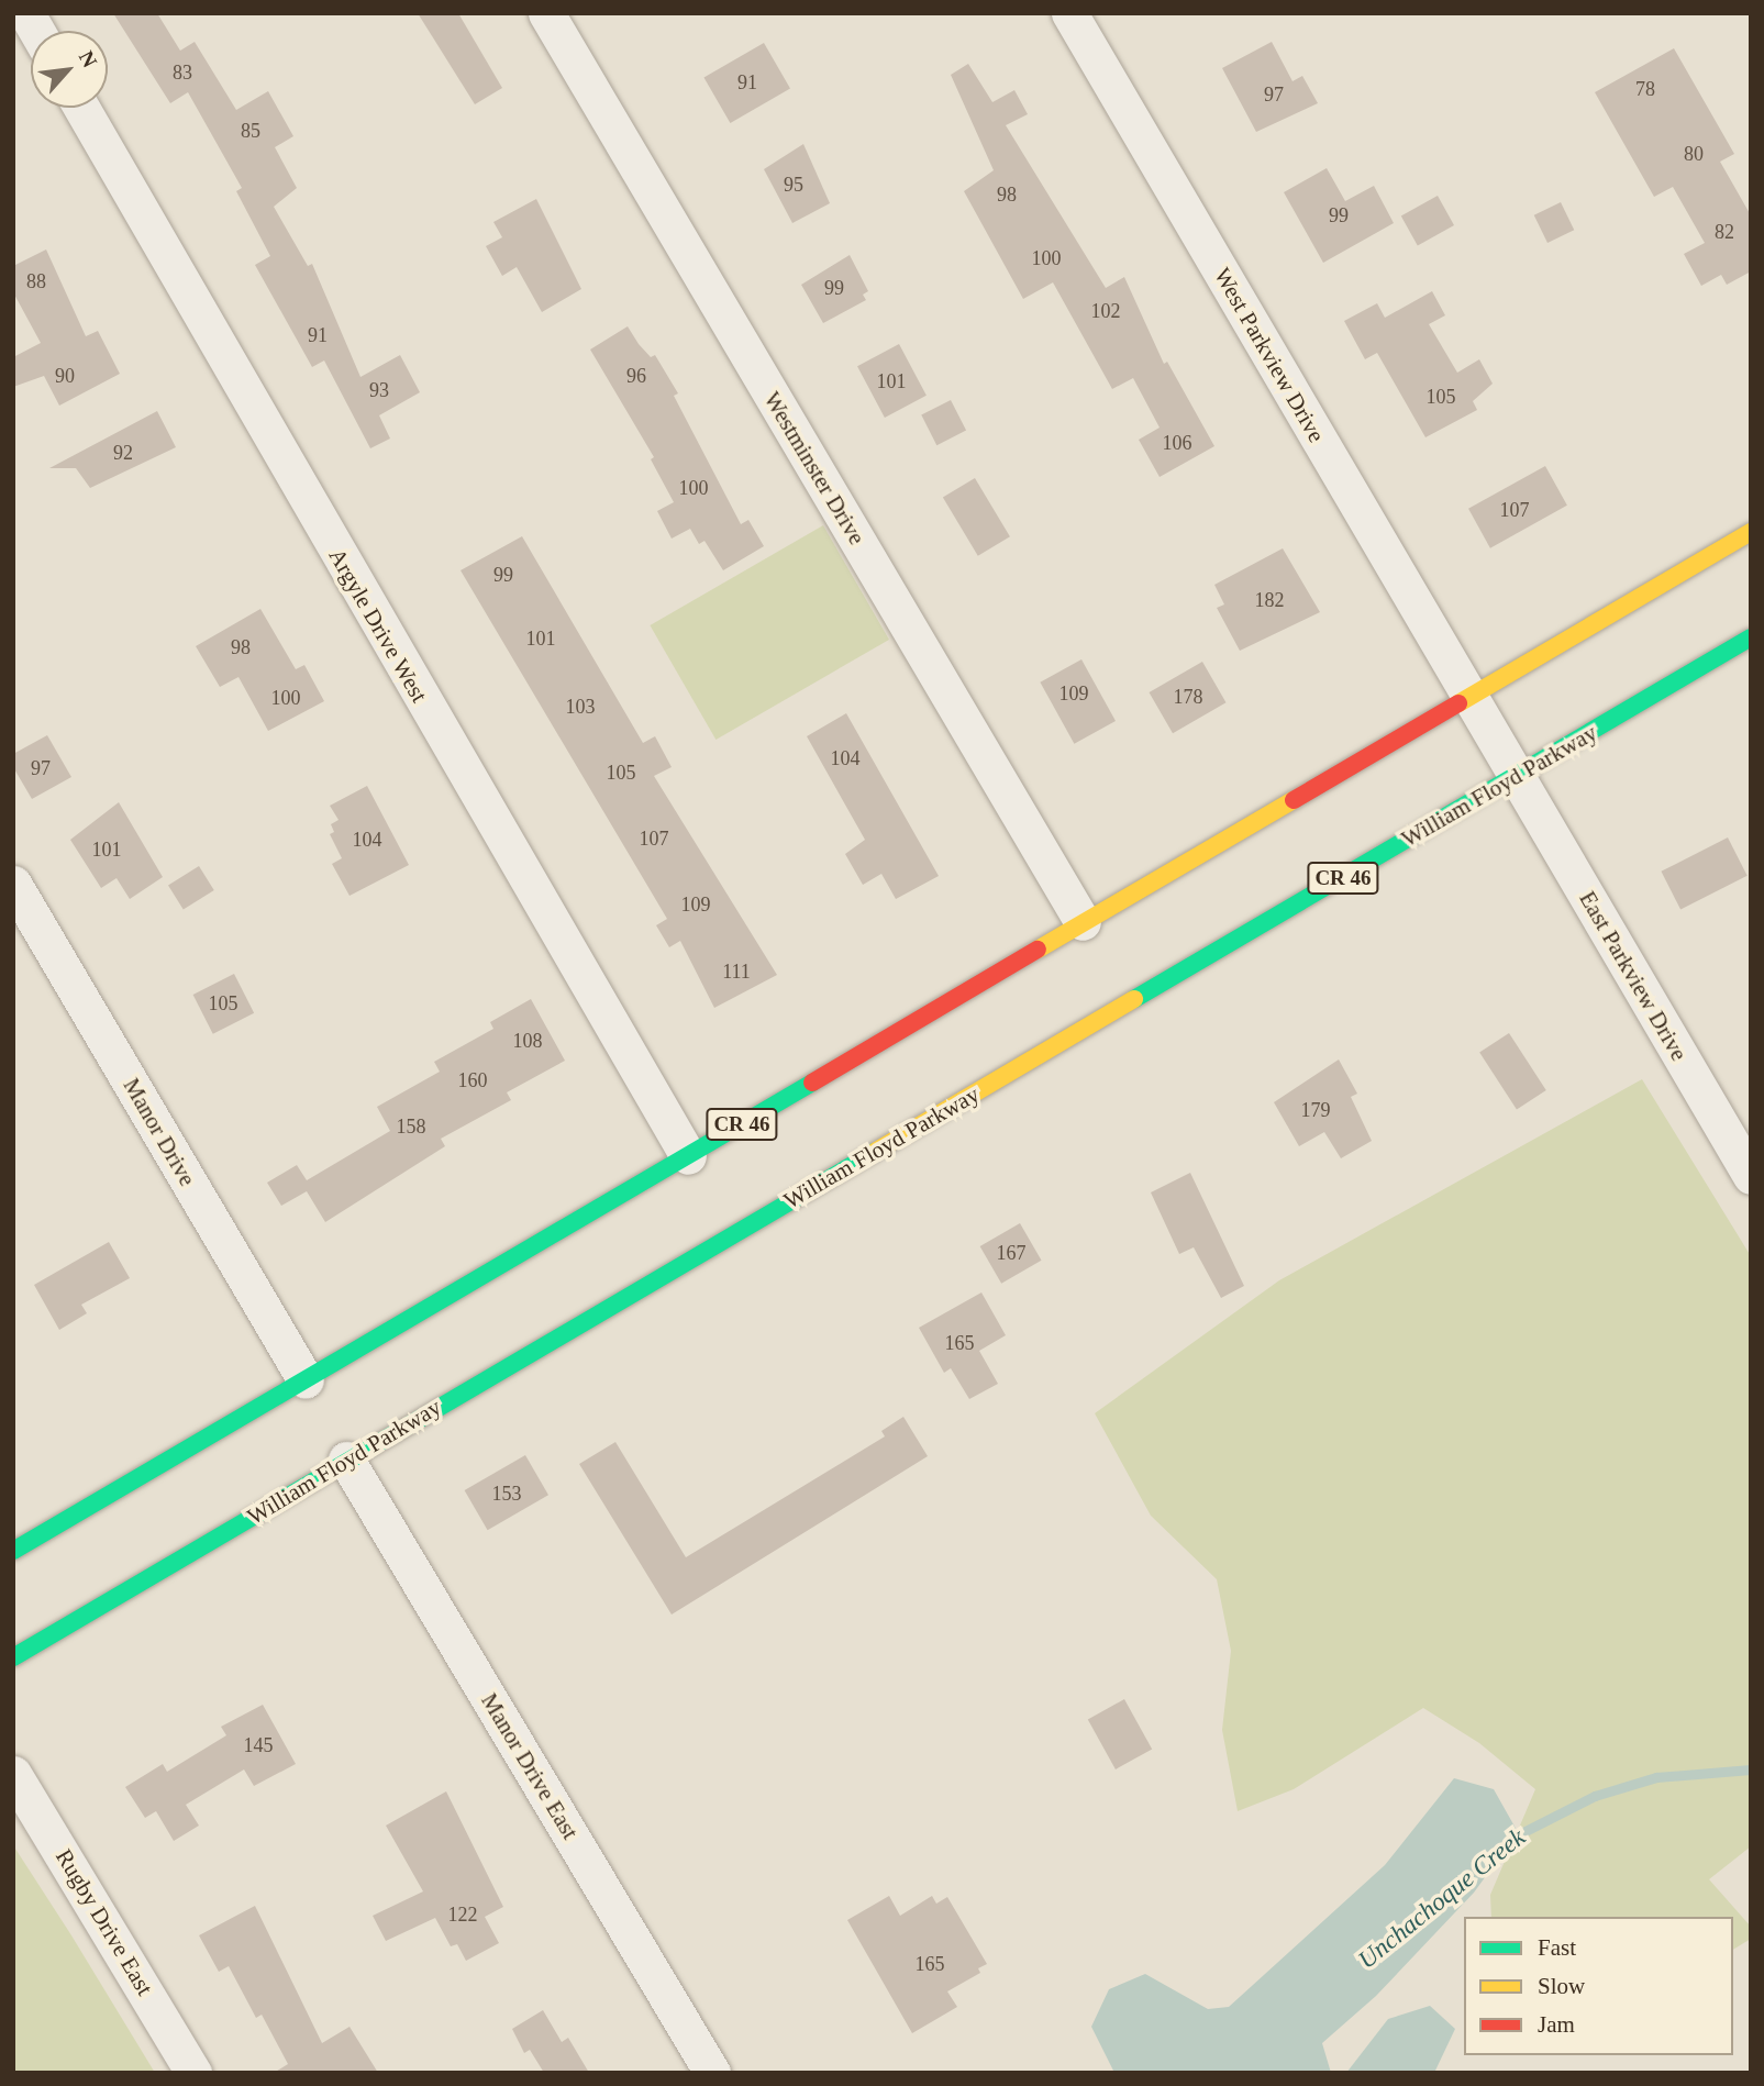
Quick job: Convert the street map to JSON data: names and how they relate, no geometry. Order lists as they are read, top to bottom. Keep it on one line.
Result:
{"streets":{"highway":["William Floyd Parkway","CR 46"],"street":["West Parkview Drive","Westminster Drive","Argyle Drive West","East Parkview Drive","Manor Drive","Manor Drive East","Rugby Drive East"]},"crossings":[["West Parkview Drive","William Floyd Parkway"],["West Parkview Drive","CR 46"],["West Parkview Drive","East Parkview Drive"],["Westminster Drive","CR 46"],["Argyle Drive West","CR 46"],["William Floyd Parkway","East Parkview Drive"],["William Floyd Parkway","Manor Drive East"],["CR 46","Manor Drive"]],"water":["Unchachoque Creek"],"house_numbers":["83","91","78","97","85","80","95","98","99","82","100","88","99","102","91","90","96","101","93","105","106","92","100","107","99","182","101","98","109","178","100","103","104","97","105","107","104","101","109","111","105","108","160","179","158","167","165","153","145","122","165"],"legend":["Fast","Slow","Jam"],"north":"top right"}
